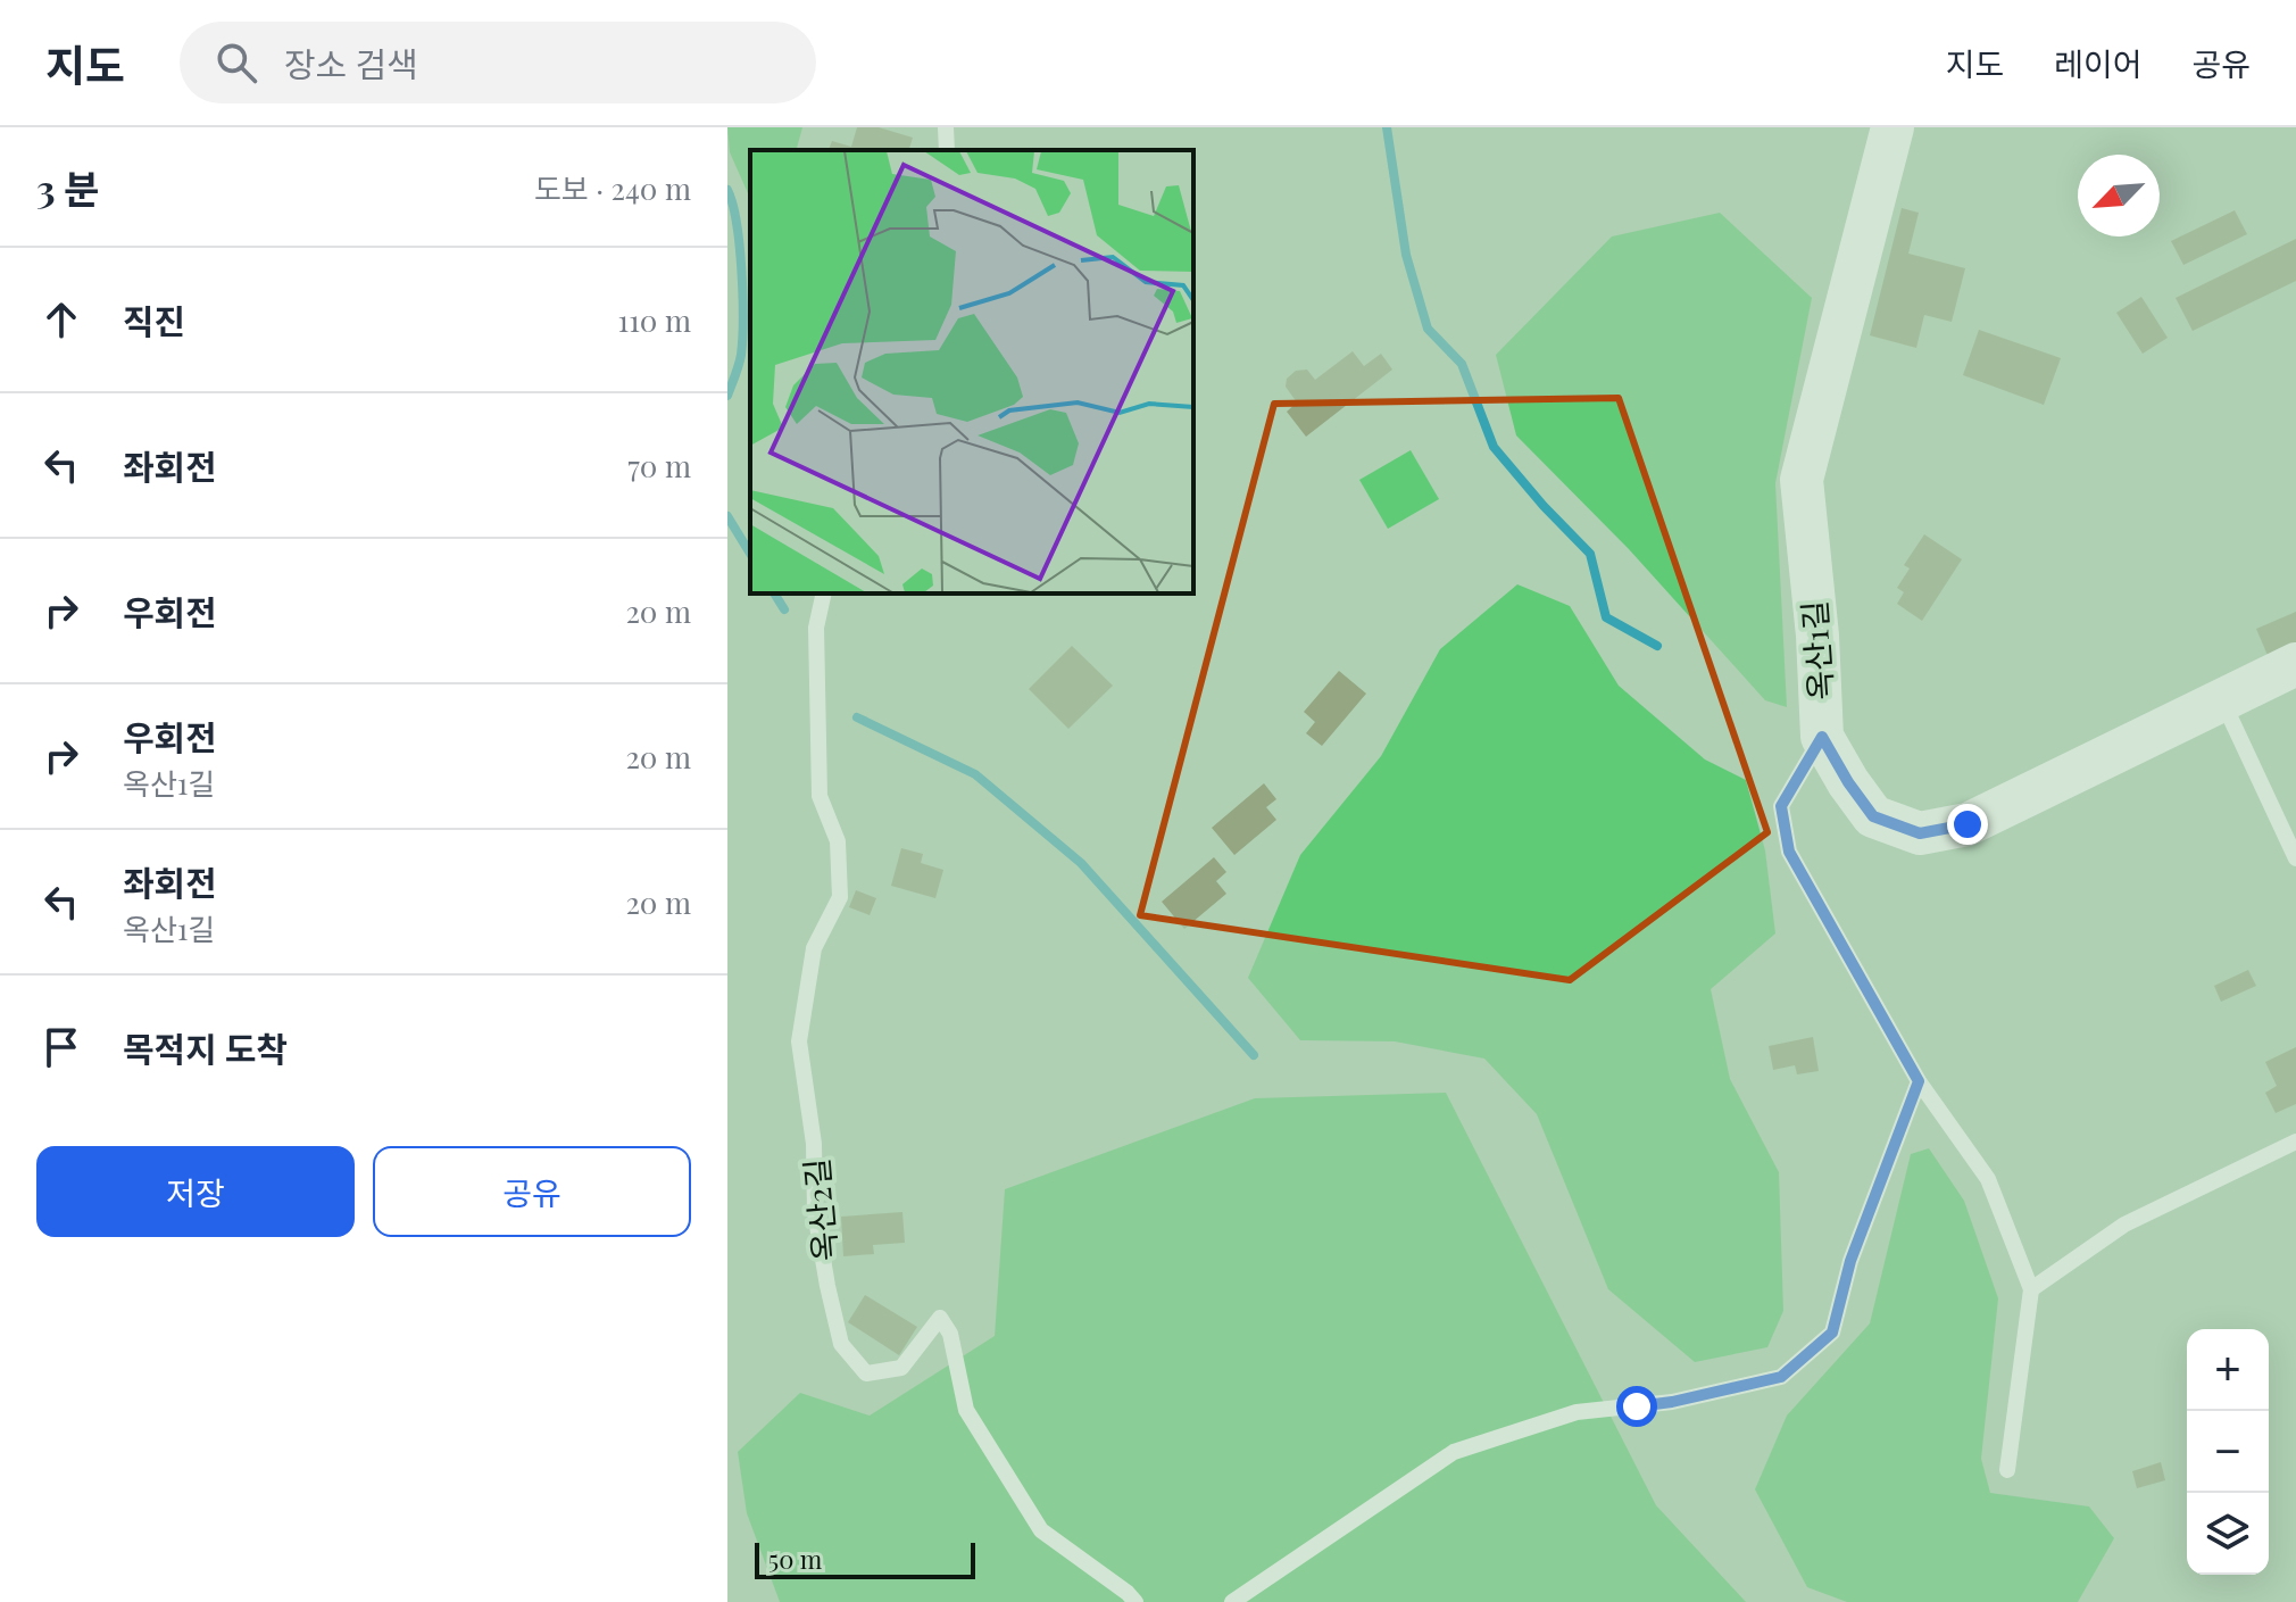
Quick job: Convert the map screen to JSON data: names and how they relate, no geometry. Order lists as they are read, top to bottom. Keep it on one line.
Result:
{"streets":{"street":["옥산1길"],"lane":["옥산2길"]},"scale_bar":"50 m","north":"bottom left","page":{"header":"지도","search":"장소 검색","nav":["지도","레이어","공유"],"heading":["3 분","도보 · 240 m"],"list":[["직진","110 m"],["좌회전","70 m"],["우회전","20 m"],["우회전","옥산1길","20 m"],["좌회전","옥산1길","20 m"],"목적지 도착"],"buttons":["저장","공유"],"map_buttons":["+","−"],"scale":"50 m"}}
